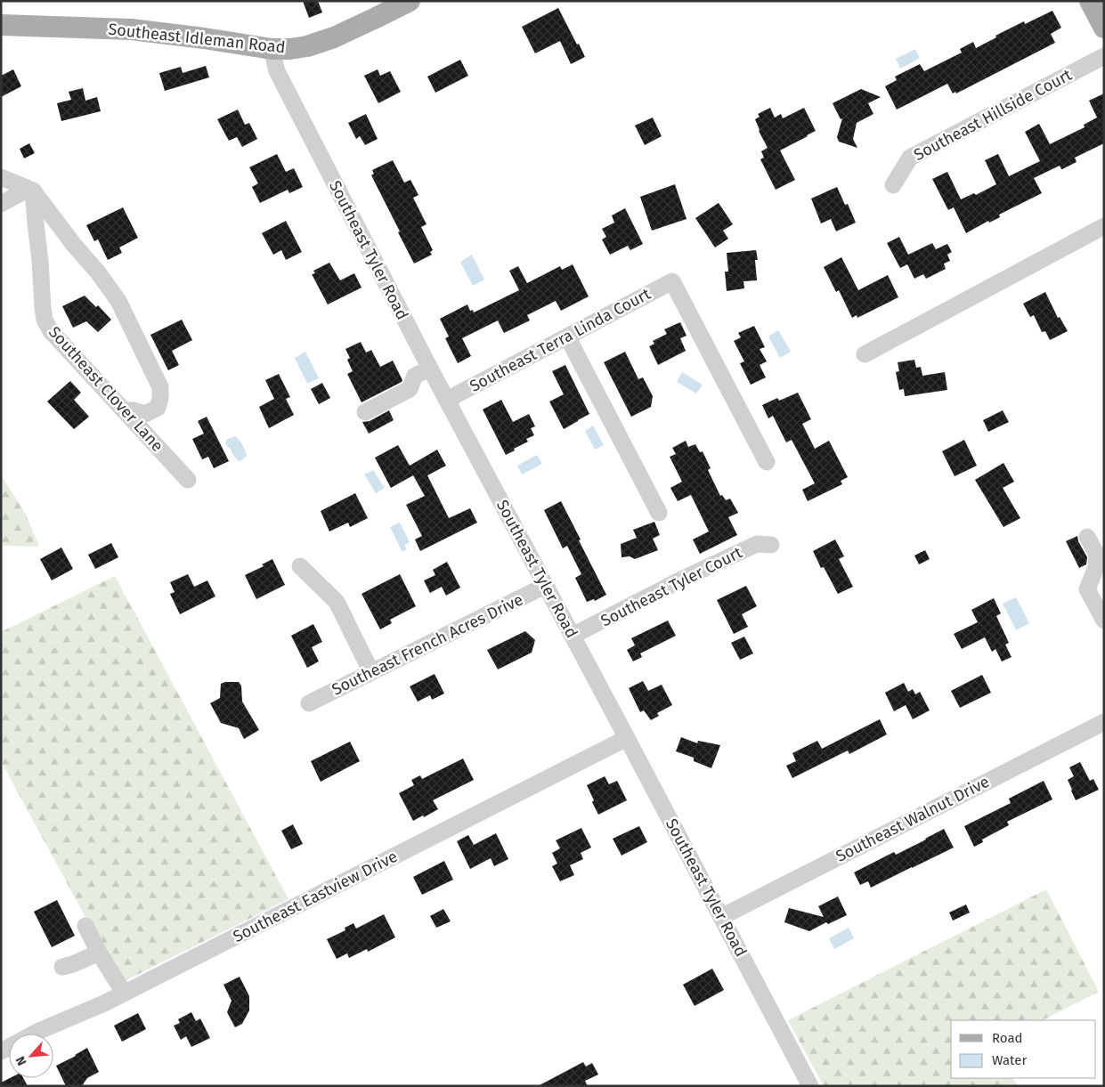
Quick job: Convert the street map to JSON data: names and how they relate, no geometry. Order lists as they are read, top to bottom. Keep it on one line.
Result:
{"streets":{"main road":["Southeast Idleman Road"],"street":["Southeast Hillside Court","Southeast Tyler Road","Southeast Terra Linda Court","Southeast Clover Lane","Southeast Tyler Court","Southeast French Acres Drive","Southeast Walnut Drive","Southeast Eastview Drive"]},"crossings":[["Southeast Idleman Road","Southeast Tyler Road"],["Southeast Tyler Road","Southeast Terra Linda Court"],["Southeast Tyler Road","Southeast Tyler Court"],["Southeast Tyler Road","Southeast French Acres Drive"],["Southeast Tyler Road","Southeast Walnut Drive"],["Southeast Tyler Road","Southeast Eastview Drive"]],"legend":["Road","Water"],"north":"bottom left"}
